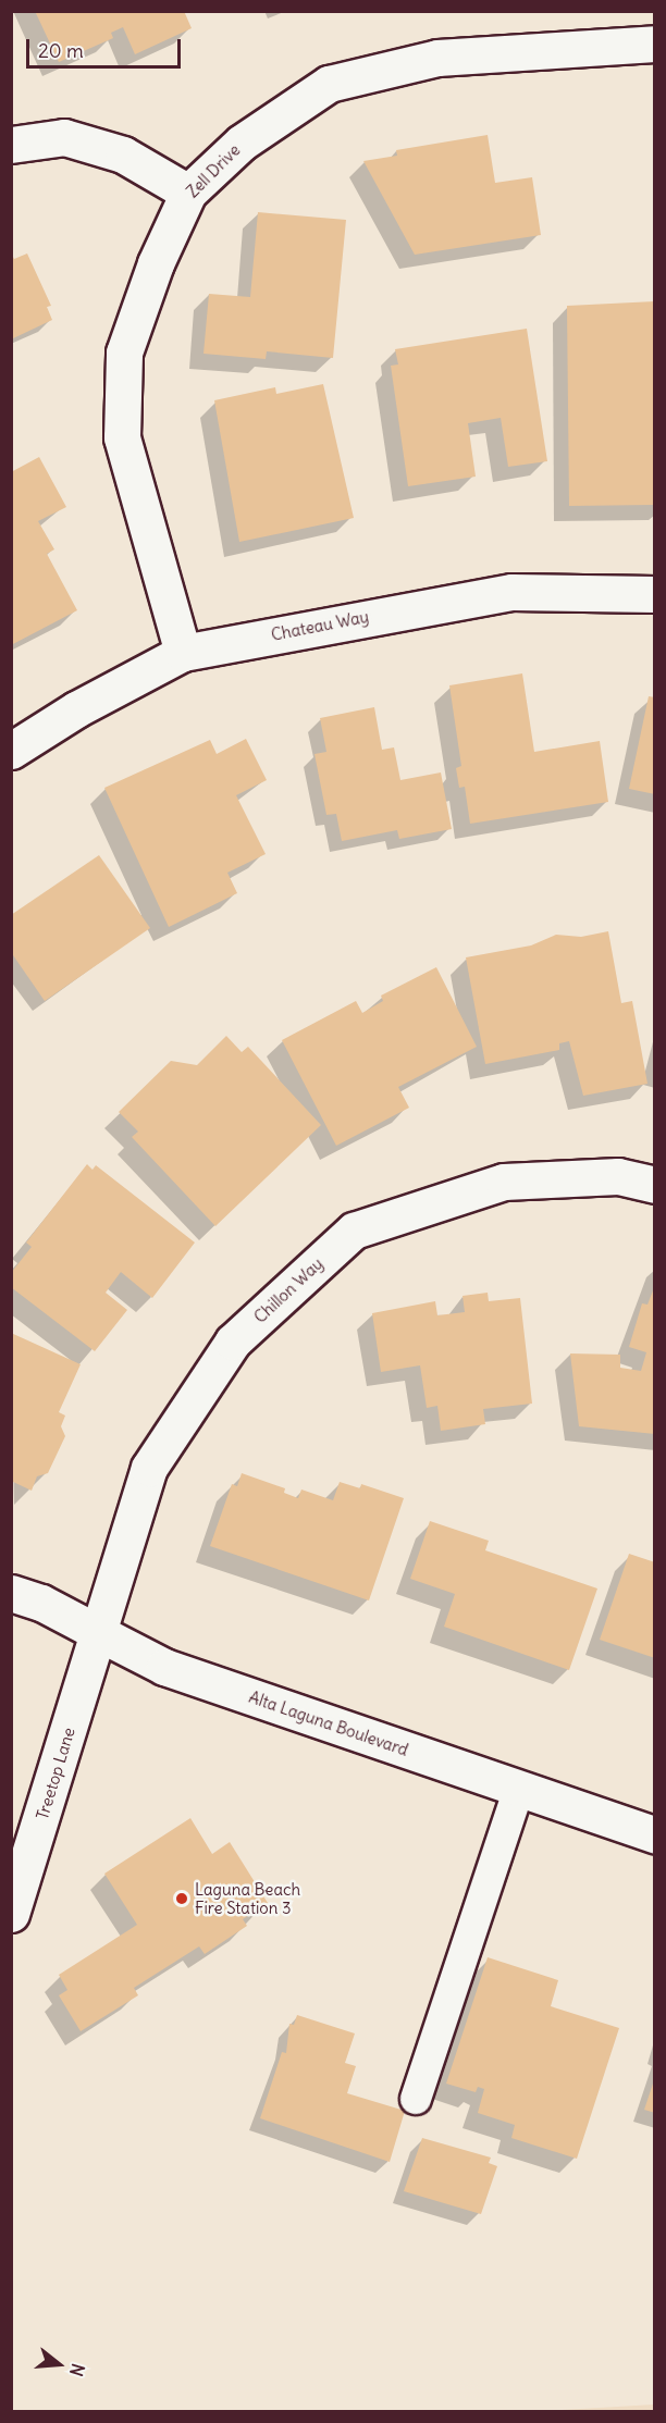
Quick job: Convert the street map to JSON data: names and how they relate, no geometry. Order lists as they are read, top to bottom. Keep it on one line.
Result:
{"streets":{"street":["Zell Drive","Chateau Way","Chillon Way","Alta Laguna Boulevard","Treetop Lane"]},"crossings":[["Zell Drive","Chateau Way"],["Chillon Way","Alta Laguna Boulevard"],["Chillon Way","Treetop Lane"],["Alta Laguna Boulevard","Treetop Lane"]],"places":["Laguna Beach Fire Station 3"],"scale_bar":"20 m","north":"right"}
